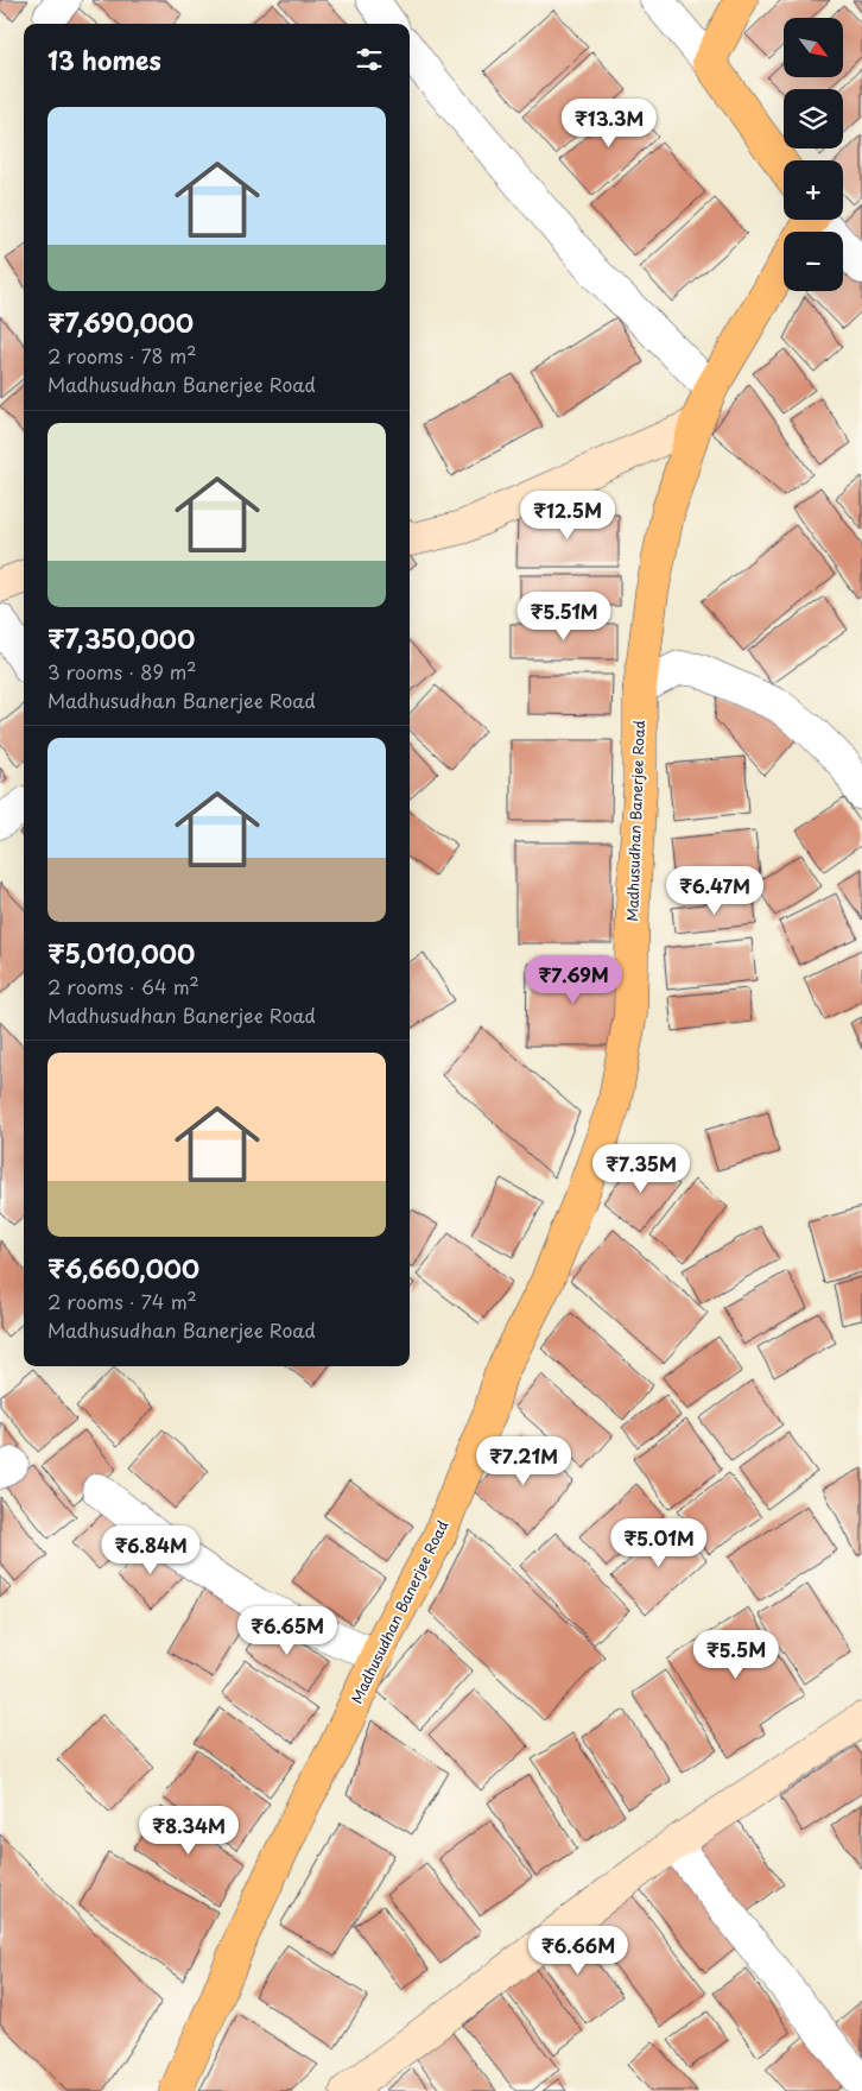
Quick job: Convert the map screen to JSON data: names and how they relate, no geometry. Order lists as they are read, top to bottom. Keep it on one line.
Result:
{"streets":{"main road":["Madhusudhan Banerjee Road"]},"north":"bottom right","page":{"map_buttons":["+","−"],"heading":"13 homes","list":[{"name":"₹7,690,000","note":"2 rooms · 78 m² · Madhusudhan Banerjee Road"},{"name":"₹7,350,000","note":"3 rooms · 89 m² · Madhusudhan Banerjee Road"},{"name":"₹5,010,000","note":"2 rooms · 64 m² · Madhusudhan Banerjee Road"},{"name":"₹6,660,000","note":"2 rooms · 74 m² · Madhusudhan Banerjee Road"}],"price":["₹13.3M","₹12.5M","₹5.51M","₹6.47M","₹7.69M","₹7.35M","₹7.21M","₹5.01M","₹6.84M","₹6.65M","₹5.5M","₹8.34M","₹6.66M"]}}
